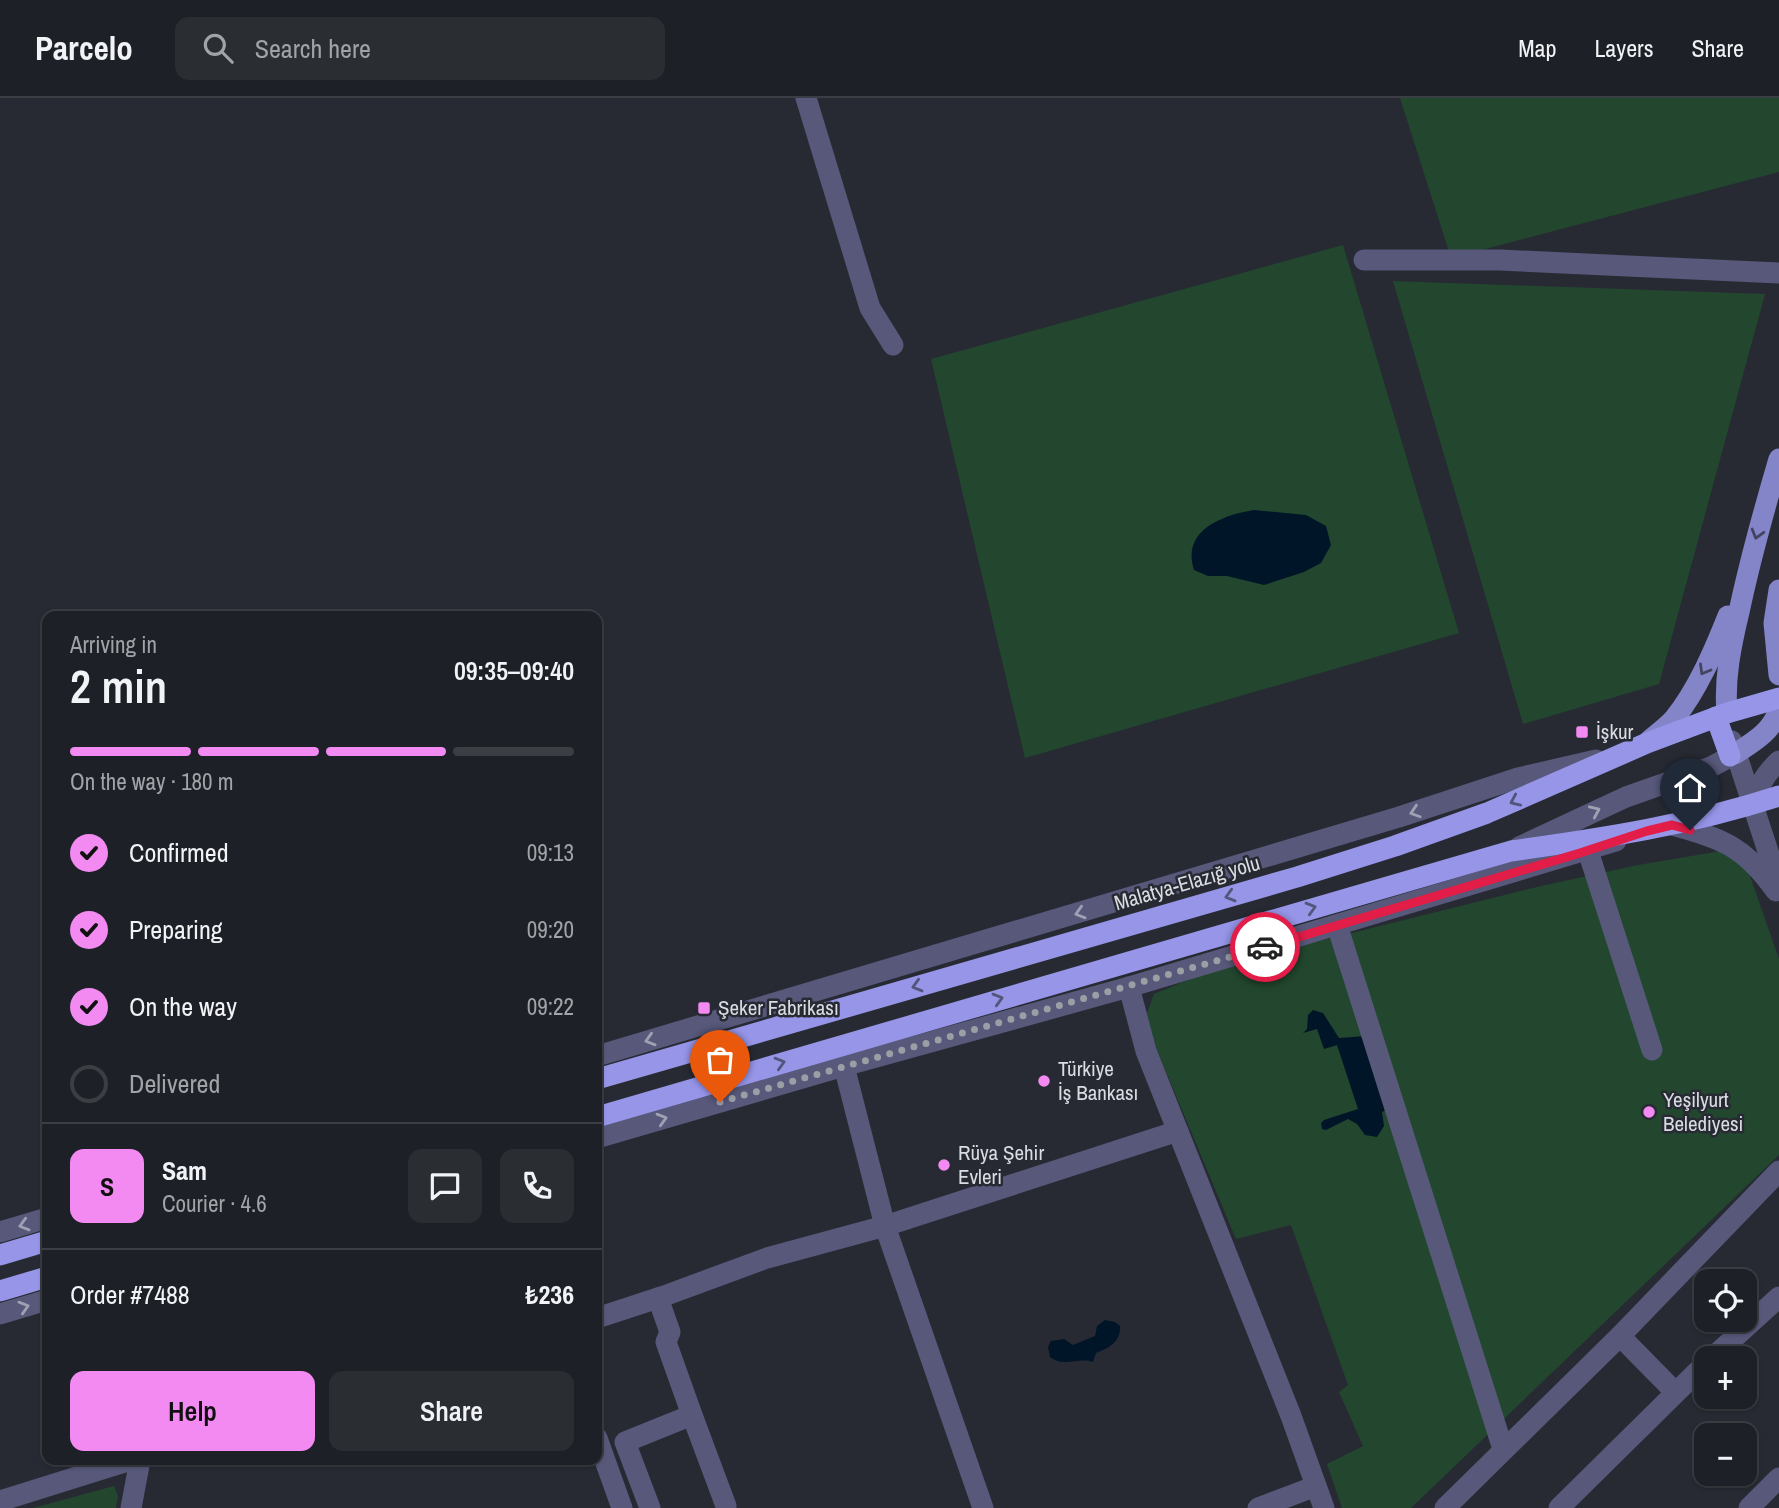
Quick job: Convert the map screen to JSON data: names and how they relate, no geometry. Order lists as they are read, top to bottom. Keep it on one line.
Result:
{"streets":{"highway":["Malatya-Elazığ yolu"]},"places":{"transit":["İşkur","Şeker Fabrikası"],"other":["Türkiye İş Bankası","Yeşilyurt Belediyesi","Rüya Şehir Evleri"]},"page":{"header":"Parcelo","search":"Search here","nav":["Map","Layers","Share"],"heading":["2 min","Arriving in","09:35–09:40"],"panel":["Sam","Courier · 4.6","Order #7488","₺236"],"bar":"On the way · 180 m","list":[["Confirmed","09:13"],["Preparing","09:20"],["On the way","09:22"],"Delivered"],"round":"S","map_buttons":["+","−"],"buttons":["Help","Share"]}}
